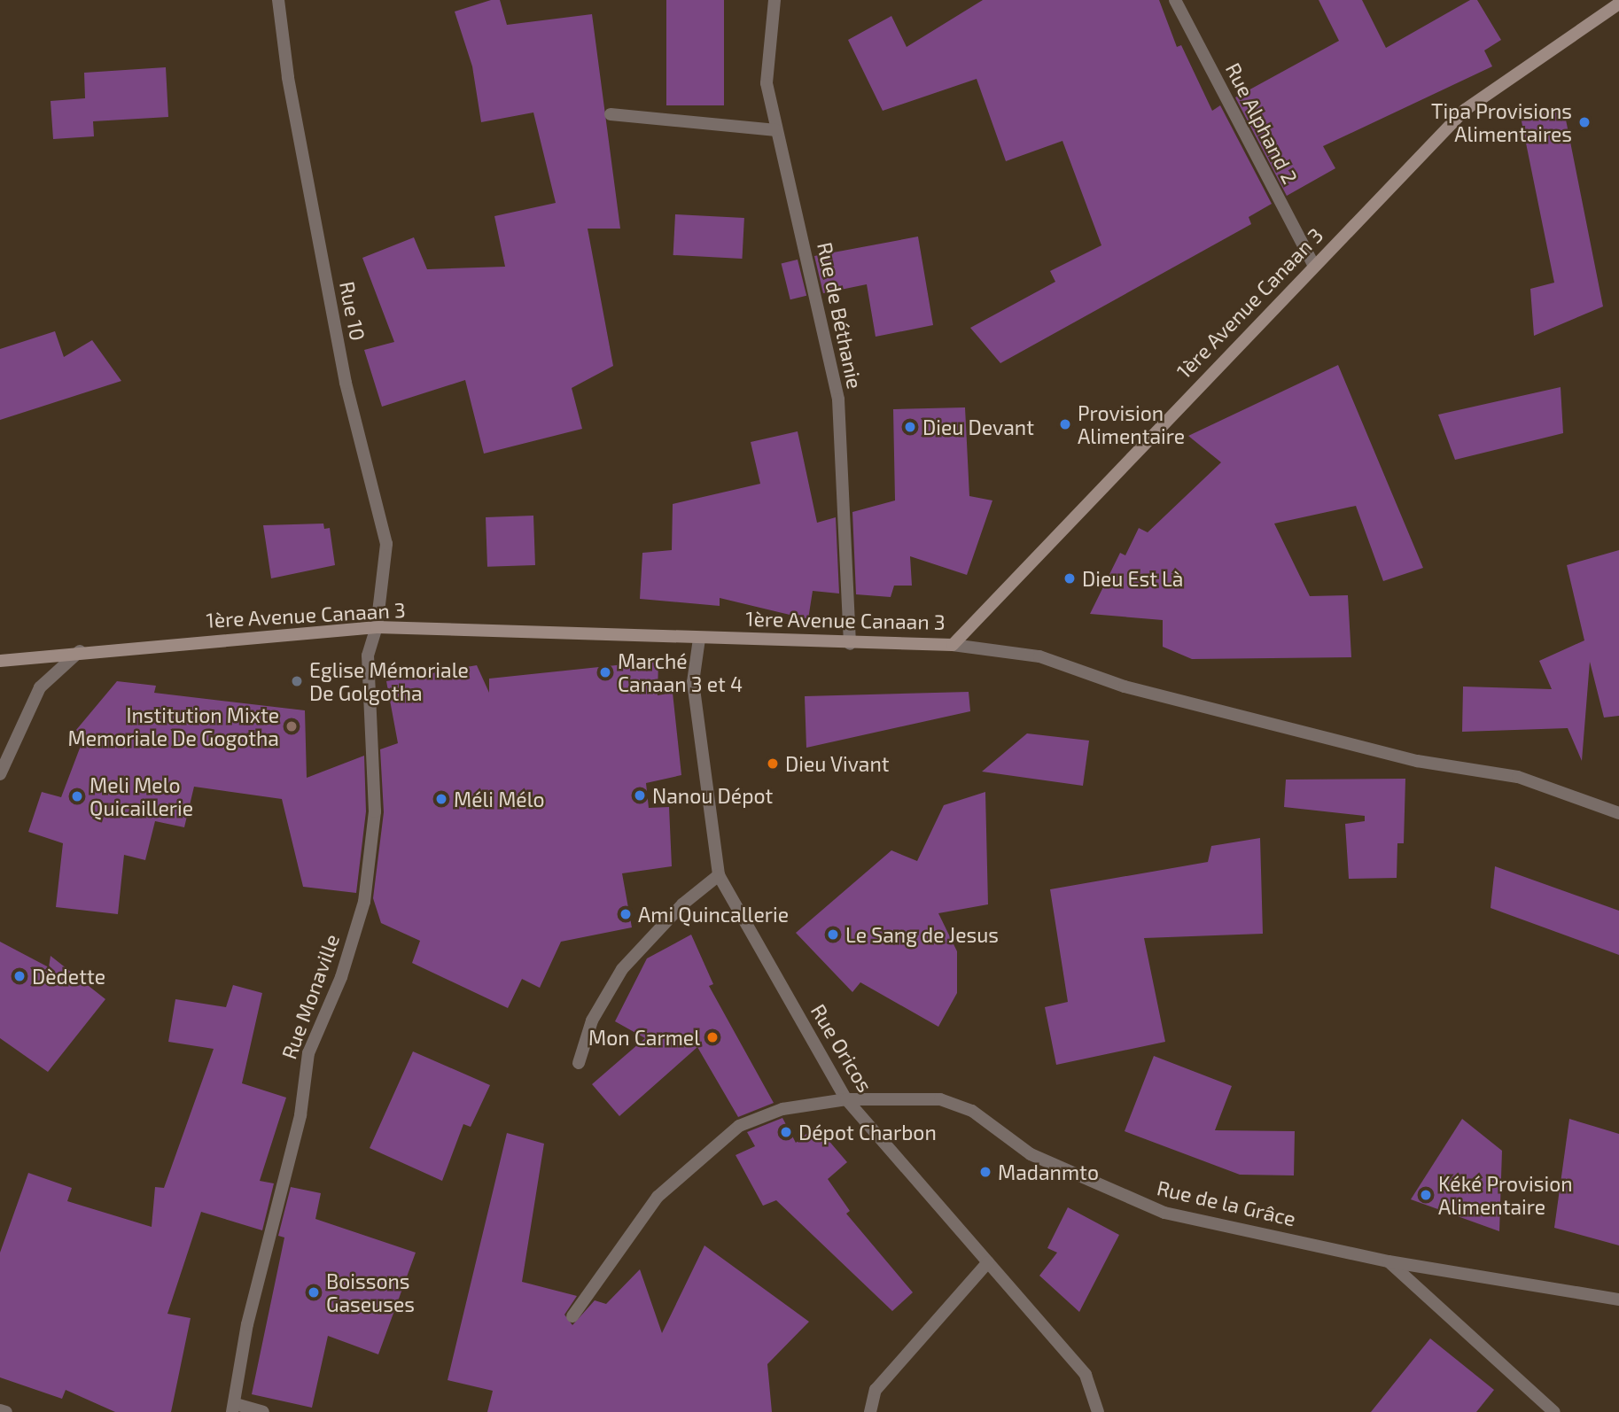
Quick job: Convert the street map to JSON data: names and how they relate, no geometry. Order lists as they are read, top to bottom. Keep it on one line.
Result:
{"streets":{"main road":["1ère Avenue Canaan 3"],"street":["Rue Alphand 2","Rue 10","Rue de Béthanie","Rue Monaville","Rue Oricos","Rue de la Grâce"]},"crossings":[["Rue Alphand 2","1ère Avenue Canaan 3"],["1ère Avenue Canaan 3","Rue 10"],["1ère Avenue Canaan 3","Rue de Béthanie"],["1ère Avenue Canaan 3","Rue Monaville"],["1ère Avenue Canaan 3","Rue Oricos"],["Rue 10","Rue Monaville"],["Rue Oricos","Rue de la Grâce"]],"places":["Tipa Provisions Alimentaires","Provision Alimentaire","Dieu Devant","Dieu Est Là","Marché Canaan 3 et 4","Eglise Mémoriale De Golgotha","Institution Mixte Memoriale De Gogotha","Dieu Vivant","Nanou Dépot","Meli Melo Quicaillerie","Méli Mélo","Ami Quincallerie","Le Sang de Jesus","Dèdette","Mon Carmel","Dépot Charbon","Madanmto","Kéké Provision Alimentaire","Boissons Gaseuses"]}
